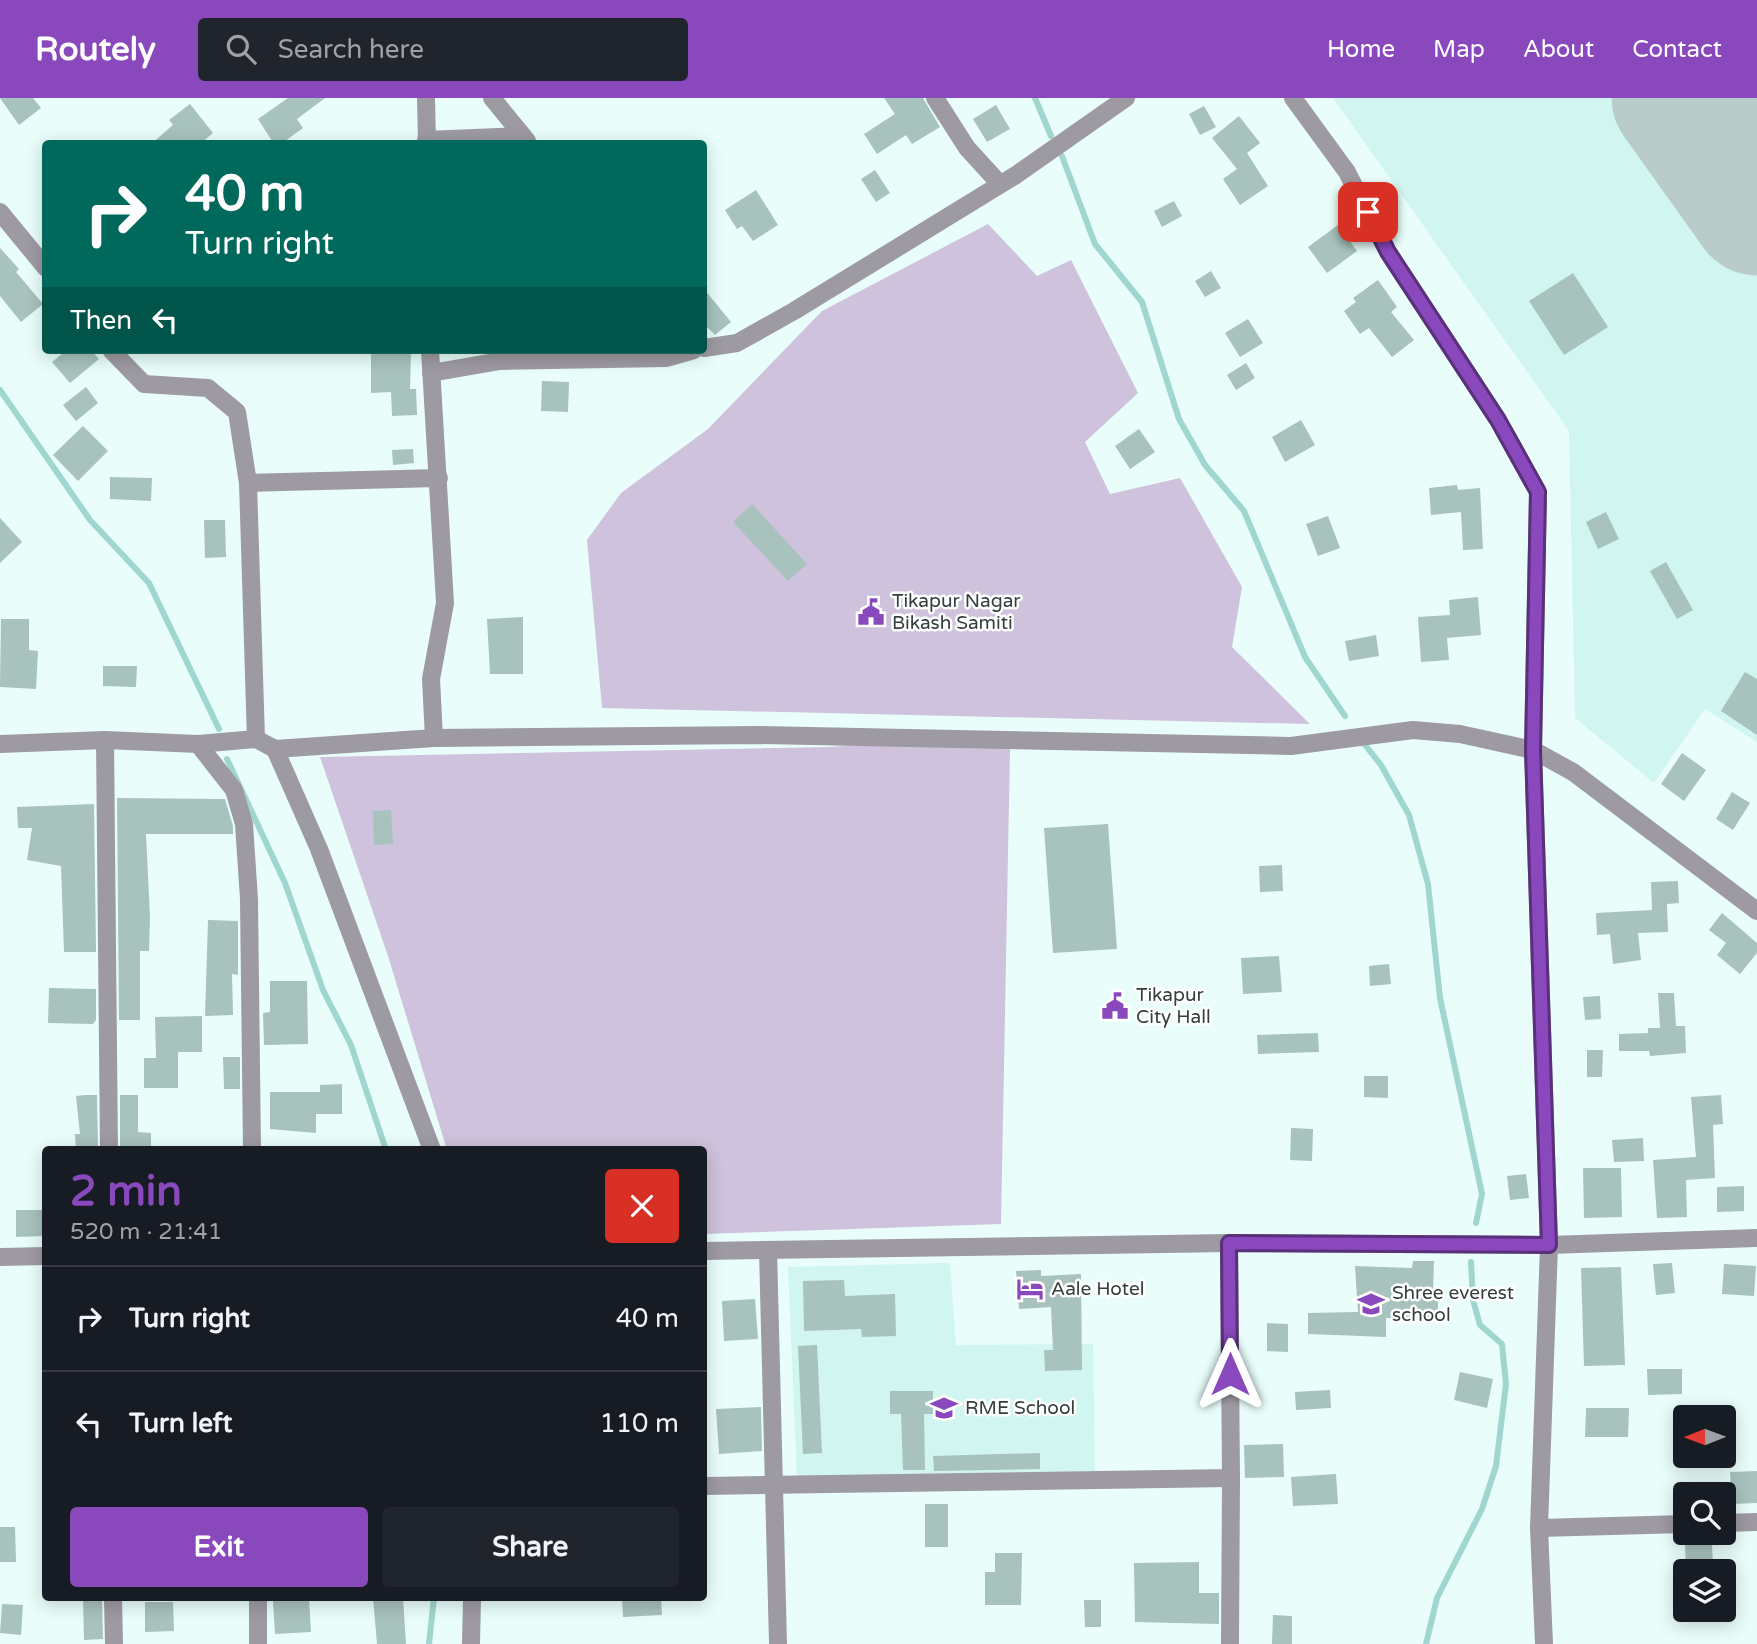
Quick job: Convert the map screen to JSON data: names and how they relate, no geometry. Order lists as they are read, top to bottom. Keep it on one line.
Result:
{"places":{"public building":["Tikapur Nagar Bikash Samiti","Tikapur City Hall"],"hotel":["Aale Hotel"],"school or university":["Shree everest school","RME School"]},"north":"left","page":{"header":"Routely","search":"Search here","nav":["Home","Map","About","Contact"],"turn":["40 m","Turn right"],"then":"Then","heading":["2 min","520 m · 21:41"],"list":[{"name":"Turn right","value":"40 m"},{"name":"Turn left","value":"110 m"}],"buttons":["Exit","Share"]}}
